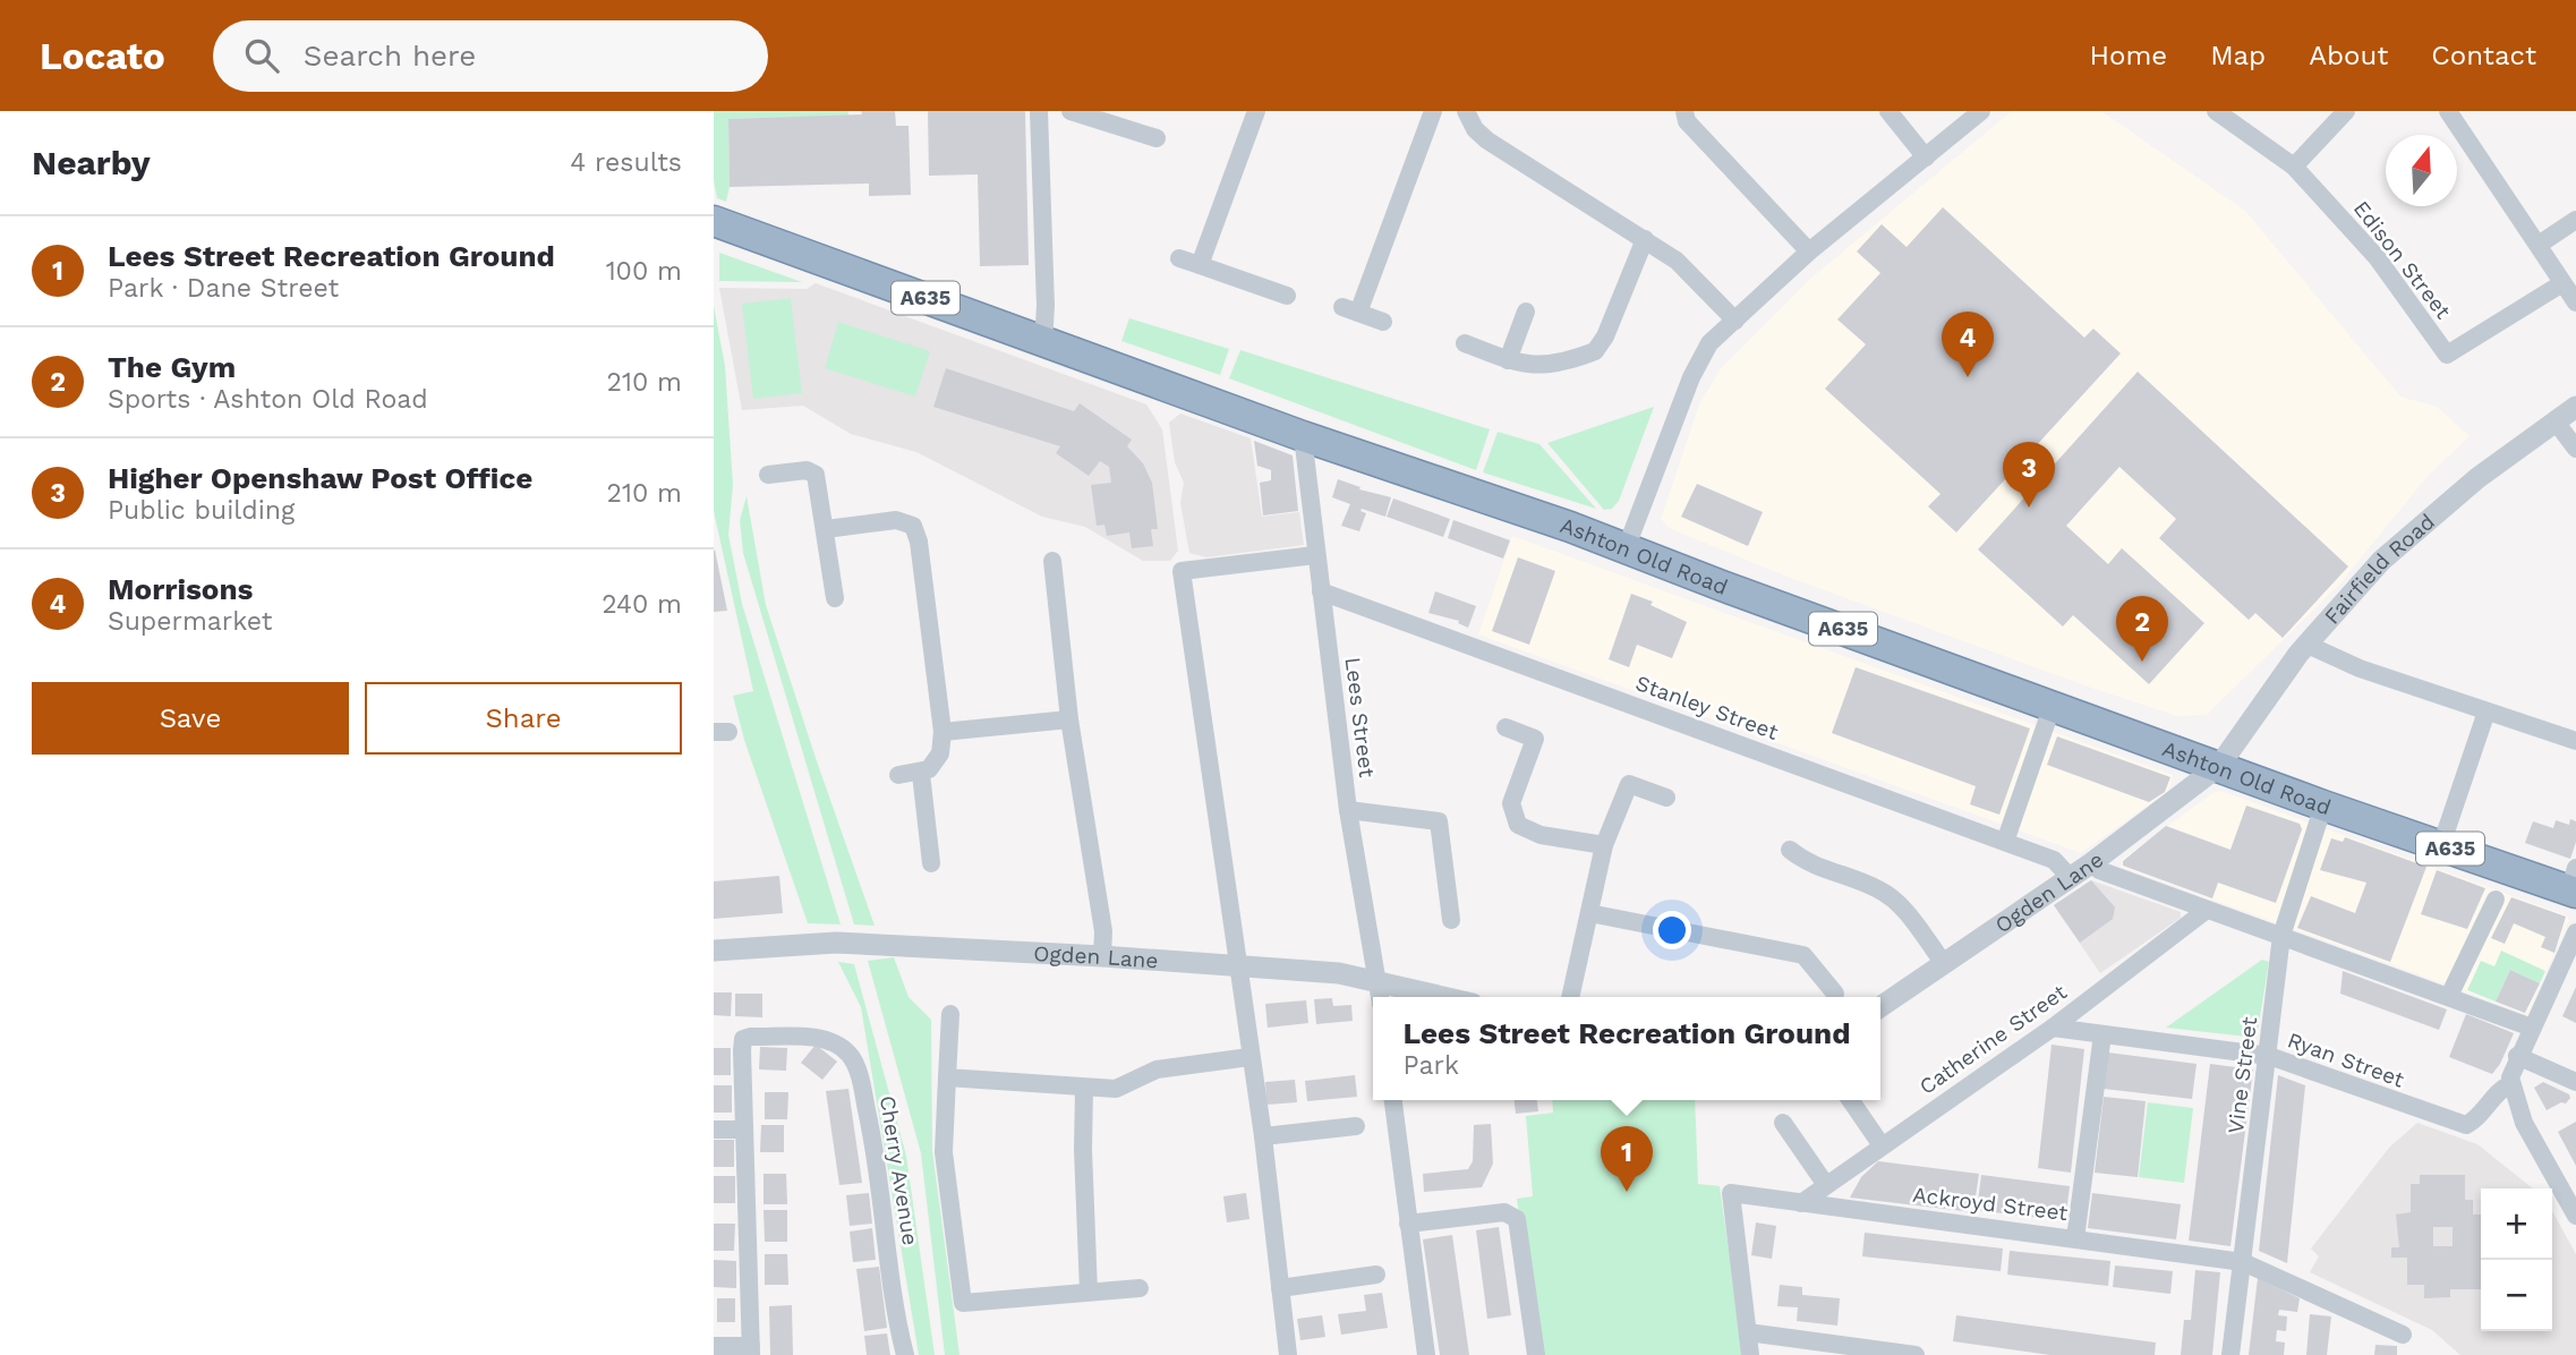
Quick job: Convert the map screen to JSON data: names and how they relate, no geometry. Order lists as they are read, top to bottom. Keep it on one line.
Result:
{"streets":{"highway":["A635","Ashton Old Road"],"street":["Edison Street","Fairfield Road","Stanley Street","Lees Street","Ogden Lane","Catherine Street","Ryan Street","Vine Street","Cherry Avenue","Ackroyd Street"]},"crossings":[["Ashton Old Road","Fairfield Road"],["Ashton Old Road","Lees Street"],["Ashton Old Road","Ogden Lane"],["Ashton Old Road","Vine Street"],["Fairfield Road","Ogden Lane"],["Stanley Street","Lees Street"],["Stanley Street","Ogden Lane"],["Lees Street","Ogden Lane"],["Catherine Street","Ryan Street"],["Catherine Street","Ackroyd Street"],["Ryan Street","Vine Street"],["Vine Street","Ackroyd Street"]],"north":"top","page":{"header":"Locato","search":"Search here","nav":["Home","Map","About","Contact"],"heading":["Nearby","4 results"],"list":[{"mark":"1","name":"Lees Street Recreation Ground","note":"Park · Dane Street","value":"100 m"},{"mark":"2","name":"The Gym","note":"Sports · Ashton Old Road","value":"210 m"},{"mark":"3","name":"Higher Openshaw Post Office","note":"Public building","value":"210 m"},{"mark":"4","name":"Morrisons","note":"Supermarket","value":"240 m"}],"pins":["4","3","2","1"],"buttons":["Save","Share"],"popup":["Lees Street Recreation Ground","Park"],"map_buttons":["+","−"]}}
